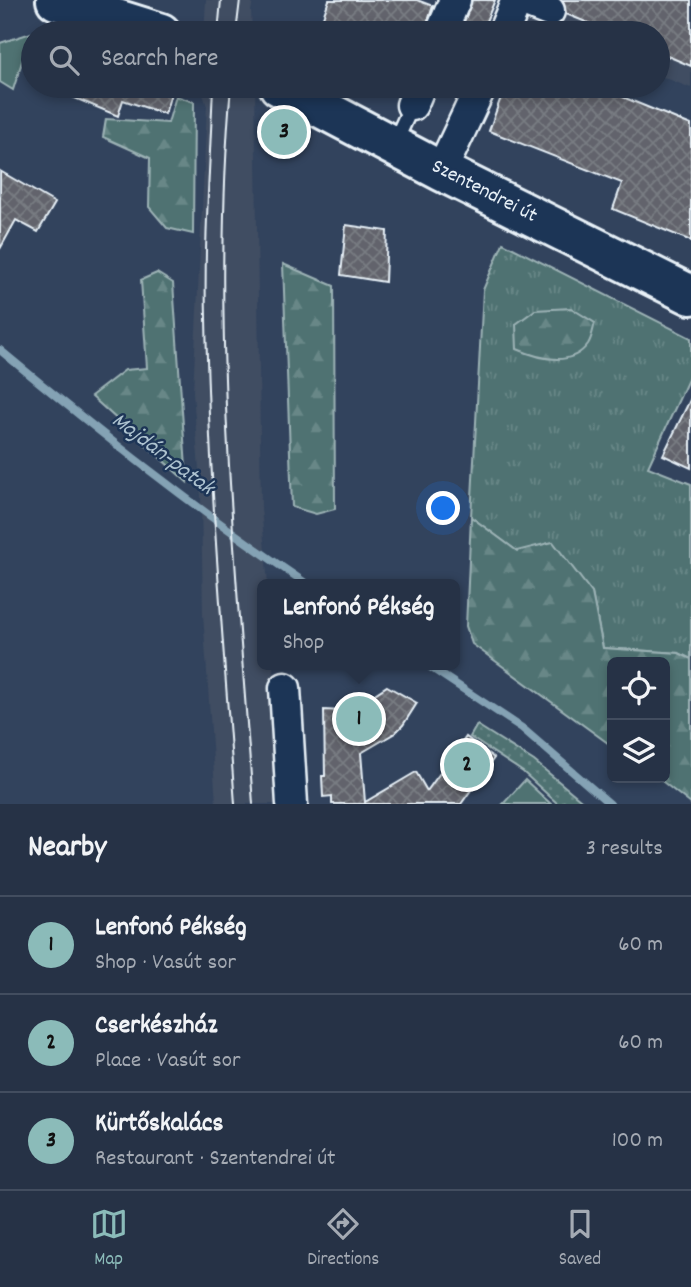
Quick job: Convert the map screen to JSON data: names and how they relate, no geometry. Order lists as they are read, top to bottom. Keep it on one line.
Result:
{"streets":{"main road":["Szentendrei út"]},"water":["Majdán-patak"],"page":{"search":"Search here","pins":["3","1","2"],"popup":["Lenfonó Pékség","Shop"],"heading":["Nearby","3 results"],"list":[{"mark":"1","name":"Lenfonó Pékség","note":"Shop · Vasút sor","value":"60 m"},{"mark":"2","name":"Cserkészház","note":"Place · Vasút sor","value":"60 m"},{"mark":"3","name":"Kürtőskalács","note":"Restaurant · Szentendrei út","value":"100 m"}],"nav":["Map","Directions","Saved"]}}
